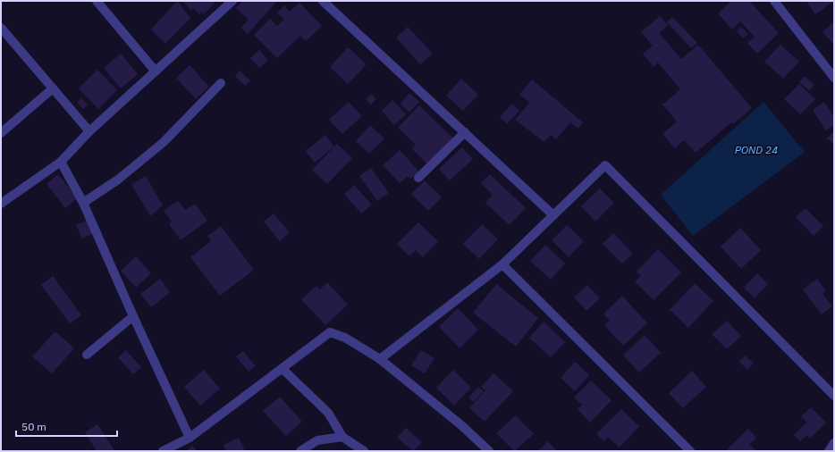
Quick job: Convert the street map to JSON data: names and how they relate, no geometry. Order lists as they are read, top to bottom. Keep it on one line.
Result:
{"water":["POND 24"],"scale_bar":"50 m"}
